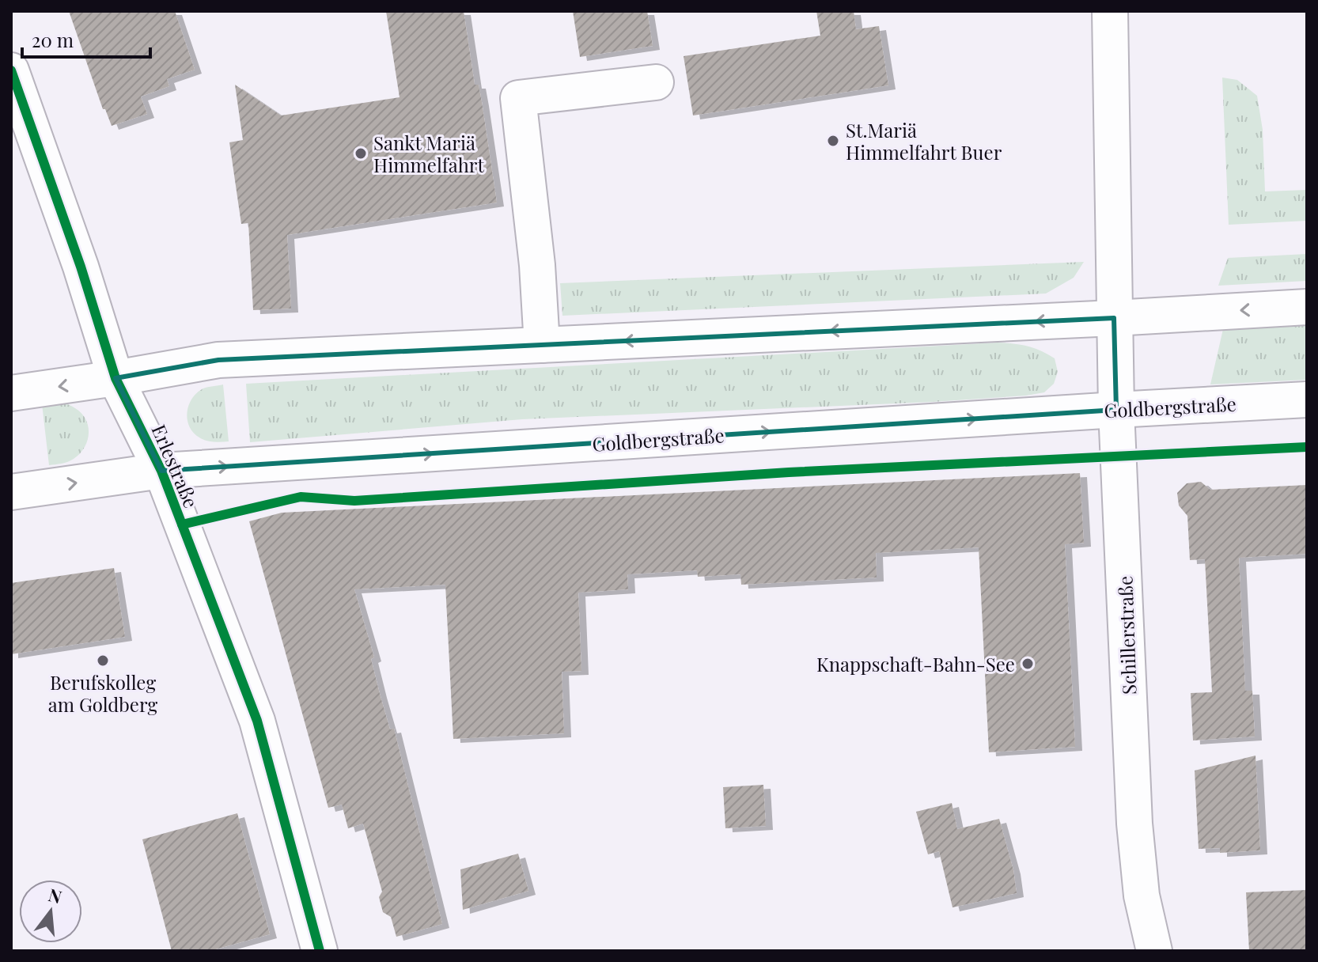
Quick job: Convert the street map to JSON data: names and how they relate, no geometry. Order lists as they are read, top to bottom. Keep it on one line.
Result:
{"streets":{"street":["Goldbergstraße","Erlestraße","Schillerstraße"]},"crossings":[["Goldbergstraße","Erlestraße"],["Goldbergstraße","Schillerstraße"]],"places":["St.Mariä Himmelfahrt Buer","Sankt Mariä Himmelfahrt","Berufskolleg am Goldberg","Knappschaft-Bahn-See"],"scale_bar":"20 m","north":"top"}
